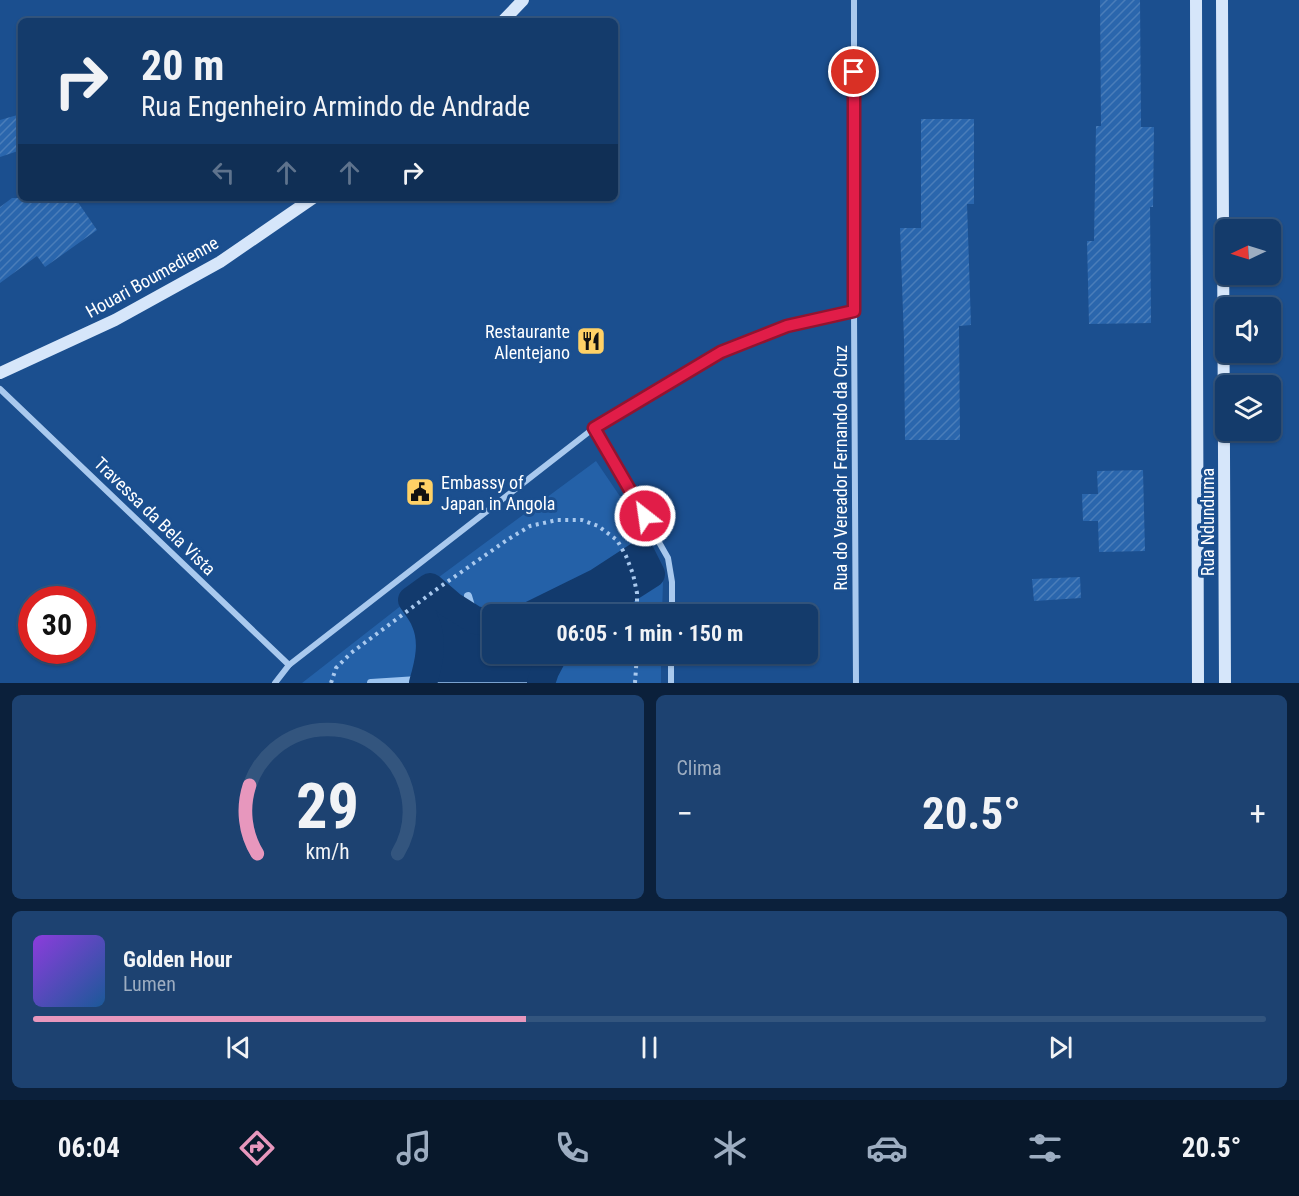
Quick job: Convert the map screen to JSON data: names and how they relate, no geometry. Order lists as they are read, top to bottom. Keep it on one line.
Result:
{"streets":{"main road":["Houari Boumedienne","Rua Ndunduma"],"street":["Rua do Vereador Fernando da Cruz","Travessa da Bela Vista"]},"places":{"restaurant":["Restaurante Alentejano"],"public building":["Embassy of Japan in Angola"]},"north":"left","page":{"turn":["20 m","Rua Engenheiro Armindo de Andrade"],"limit":"30","trip":"06:05 · 1 min · 150 m","tile":"Clima","heat":["−","20.5°","+"],"song":["Golden Hour","Lumen"],"tabs":["06:04","20.5°"],"gauge":["29","km/h"]}}
